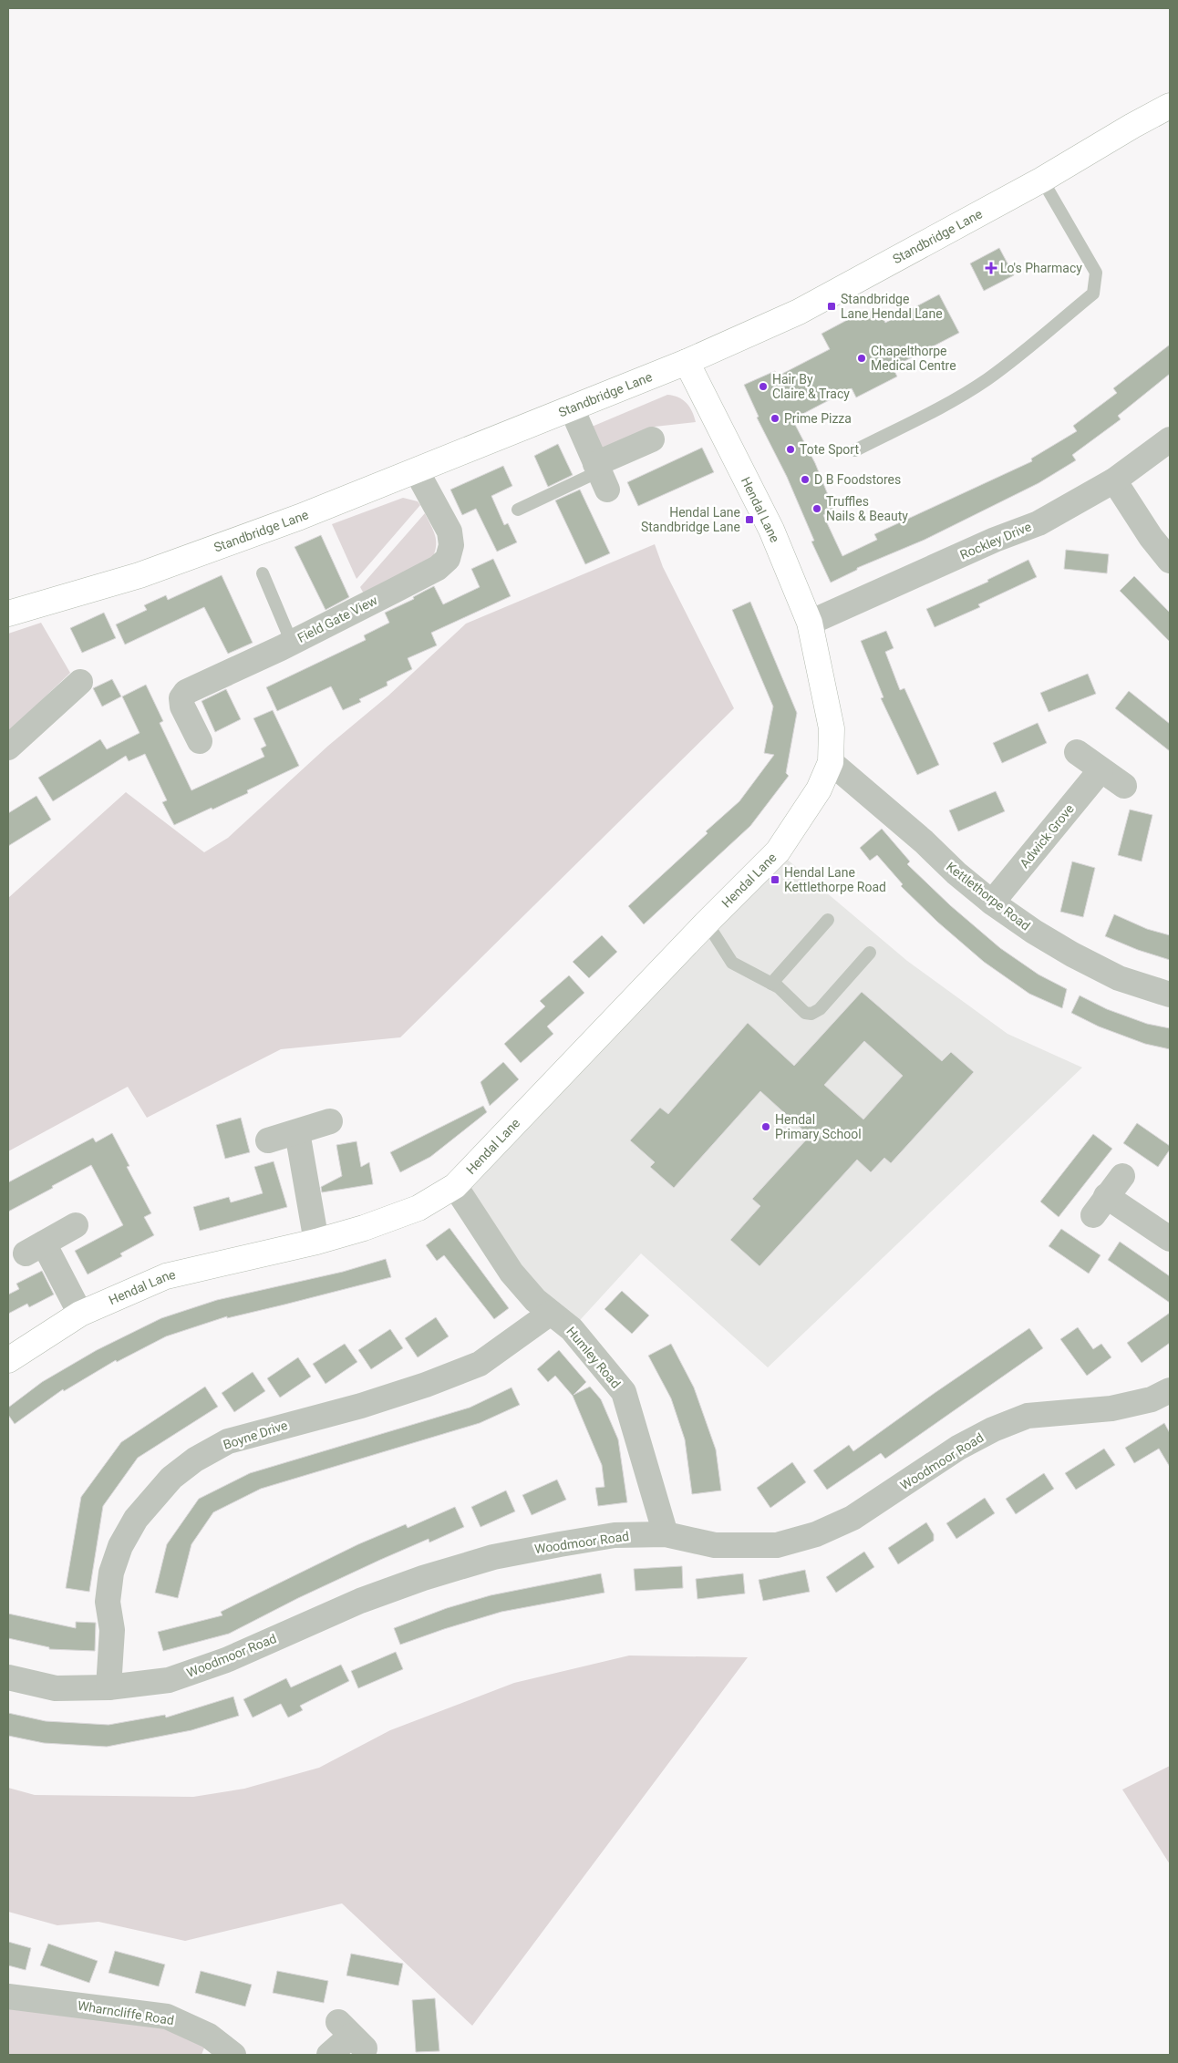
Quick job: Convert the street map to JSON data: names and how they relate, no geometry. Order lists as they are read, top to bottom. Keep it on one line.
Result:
{"streets":{"street":["Standbridge Lane","Hendal Lane","Rockley Drive","Field Gate View","Adwick Grove","Kettlethorpe Road","Humley Road","Boyne Drive","Woodmoor Road","Wharncliffe Road"]},"crossings":[["Standbridge Lane","Hendal Lane"],["Standbridge Lane","Field Gate View"],["Hendal Lane","Rockley Drive"],["Hendal Lane","Kettlethorpe Road"],["Hendal Lane","Humley Road"],["Adwick Grove","Kettlethorpe Road"],["Humley Road","Boyne Drive"],["Humley Road","Woodmoor Road"],["Boyne Drive","Woodmoor Road"]],"places":{"health":["Lo's Pharmacy"],"transit":["Standbridge Lane Hendal Lane","Hendal Lane Standbridge Lane","Hendal Lane Kettlethorpe Road"],"other":["Chapelthorpe Medical Centre","Hair By Claire & Tracy","Prime Pizza","Tote Sport","D B Foodstores","Truffles Nails & Beauty","Hendal Primary School"]}}
